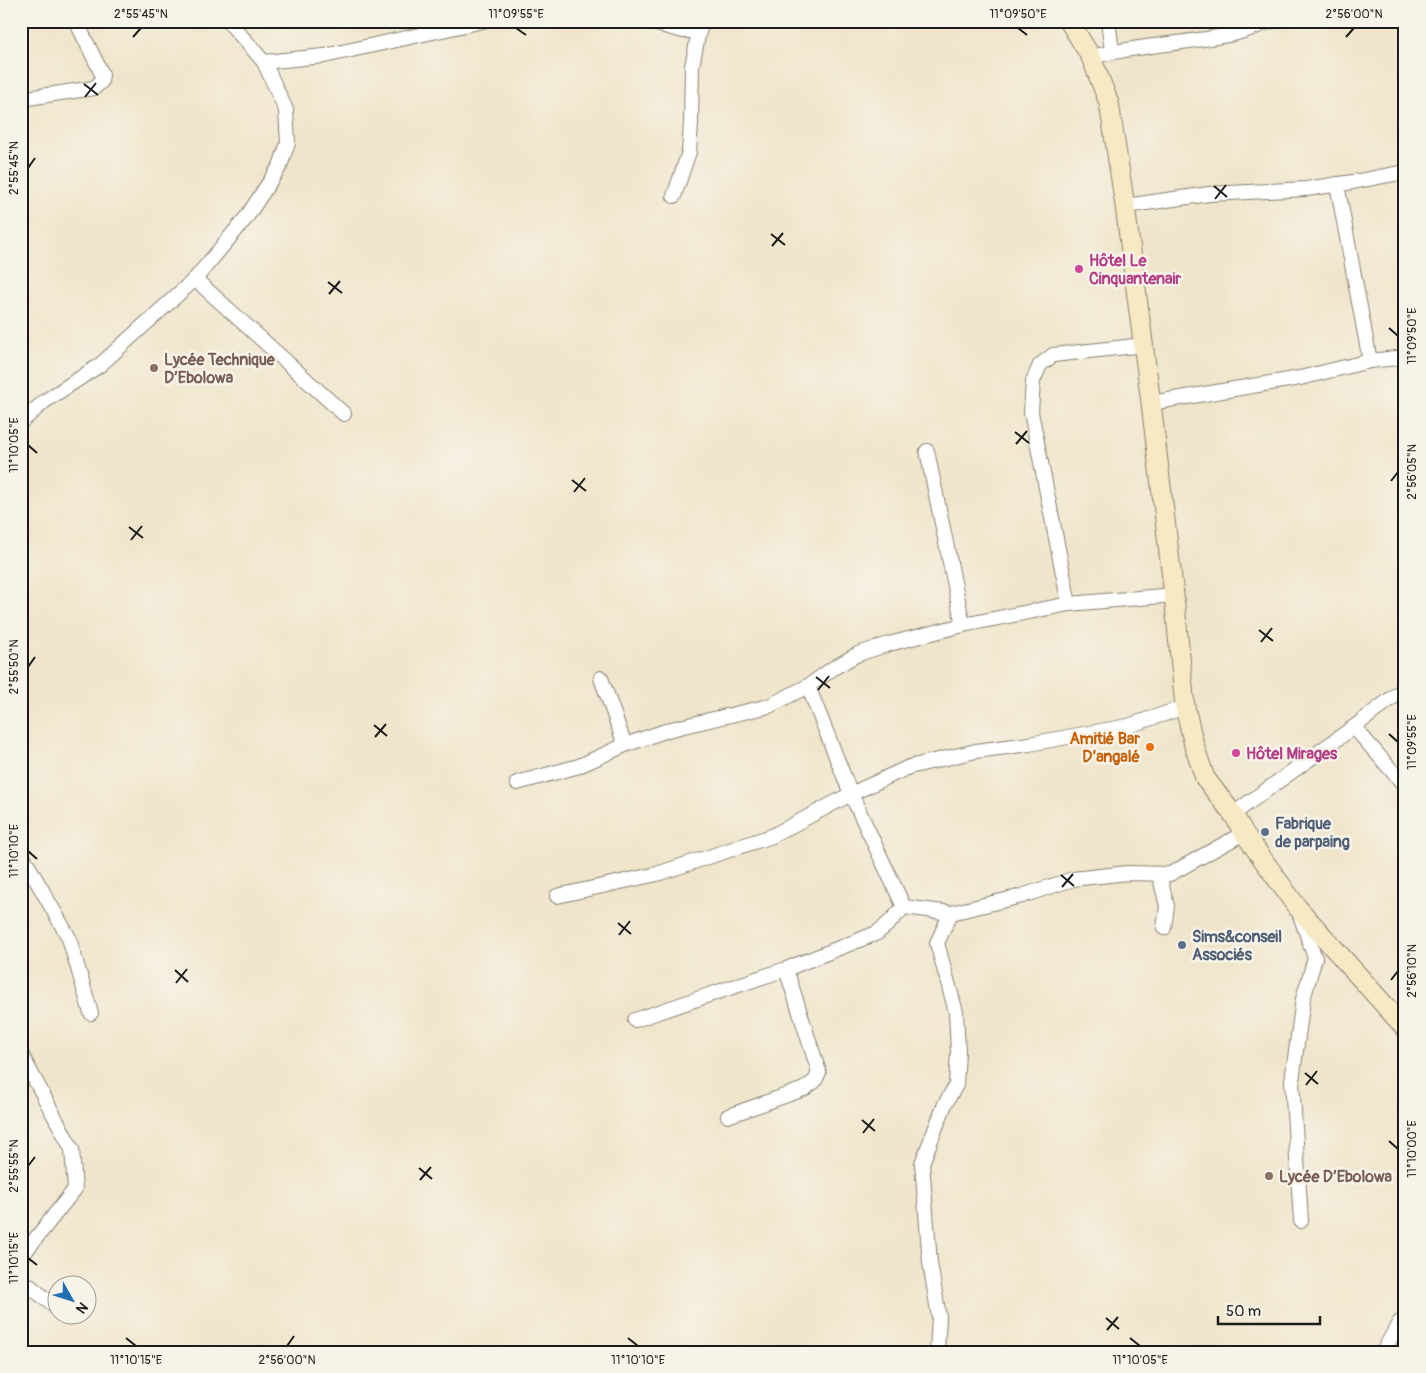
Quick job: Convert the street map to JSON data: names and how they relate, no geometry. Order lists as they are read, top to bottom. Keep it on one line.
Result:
{"places":["Hôtel Le Cinquantenair","Lycée Technique D’Ebolowa","Amitié Bar D’angalé","Hôtel Mirages","Fabrique de parpaing","Sims&conseil Associés","Lycée D’Ebolowa"],"scale_bar":"50 m","north":"bottom right","coordinates":["2°55'45\"N","11°09'55\"E","11°09'50\"E","2°56'00\"N","11°10'05\"E","2°56'05\"N","2°55'50\"N","11°10'10\"E","2°56'10\"N","11°10'00\"E","2°55'55\"N","11°10'15\"E"]}
